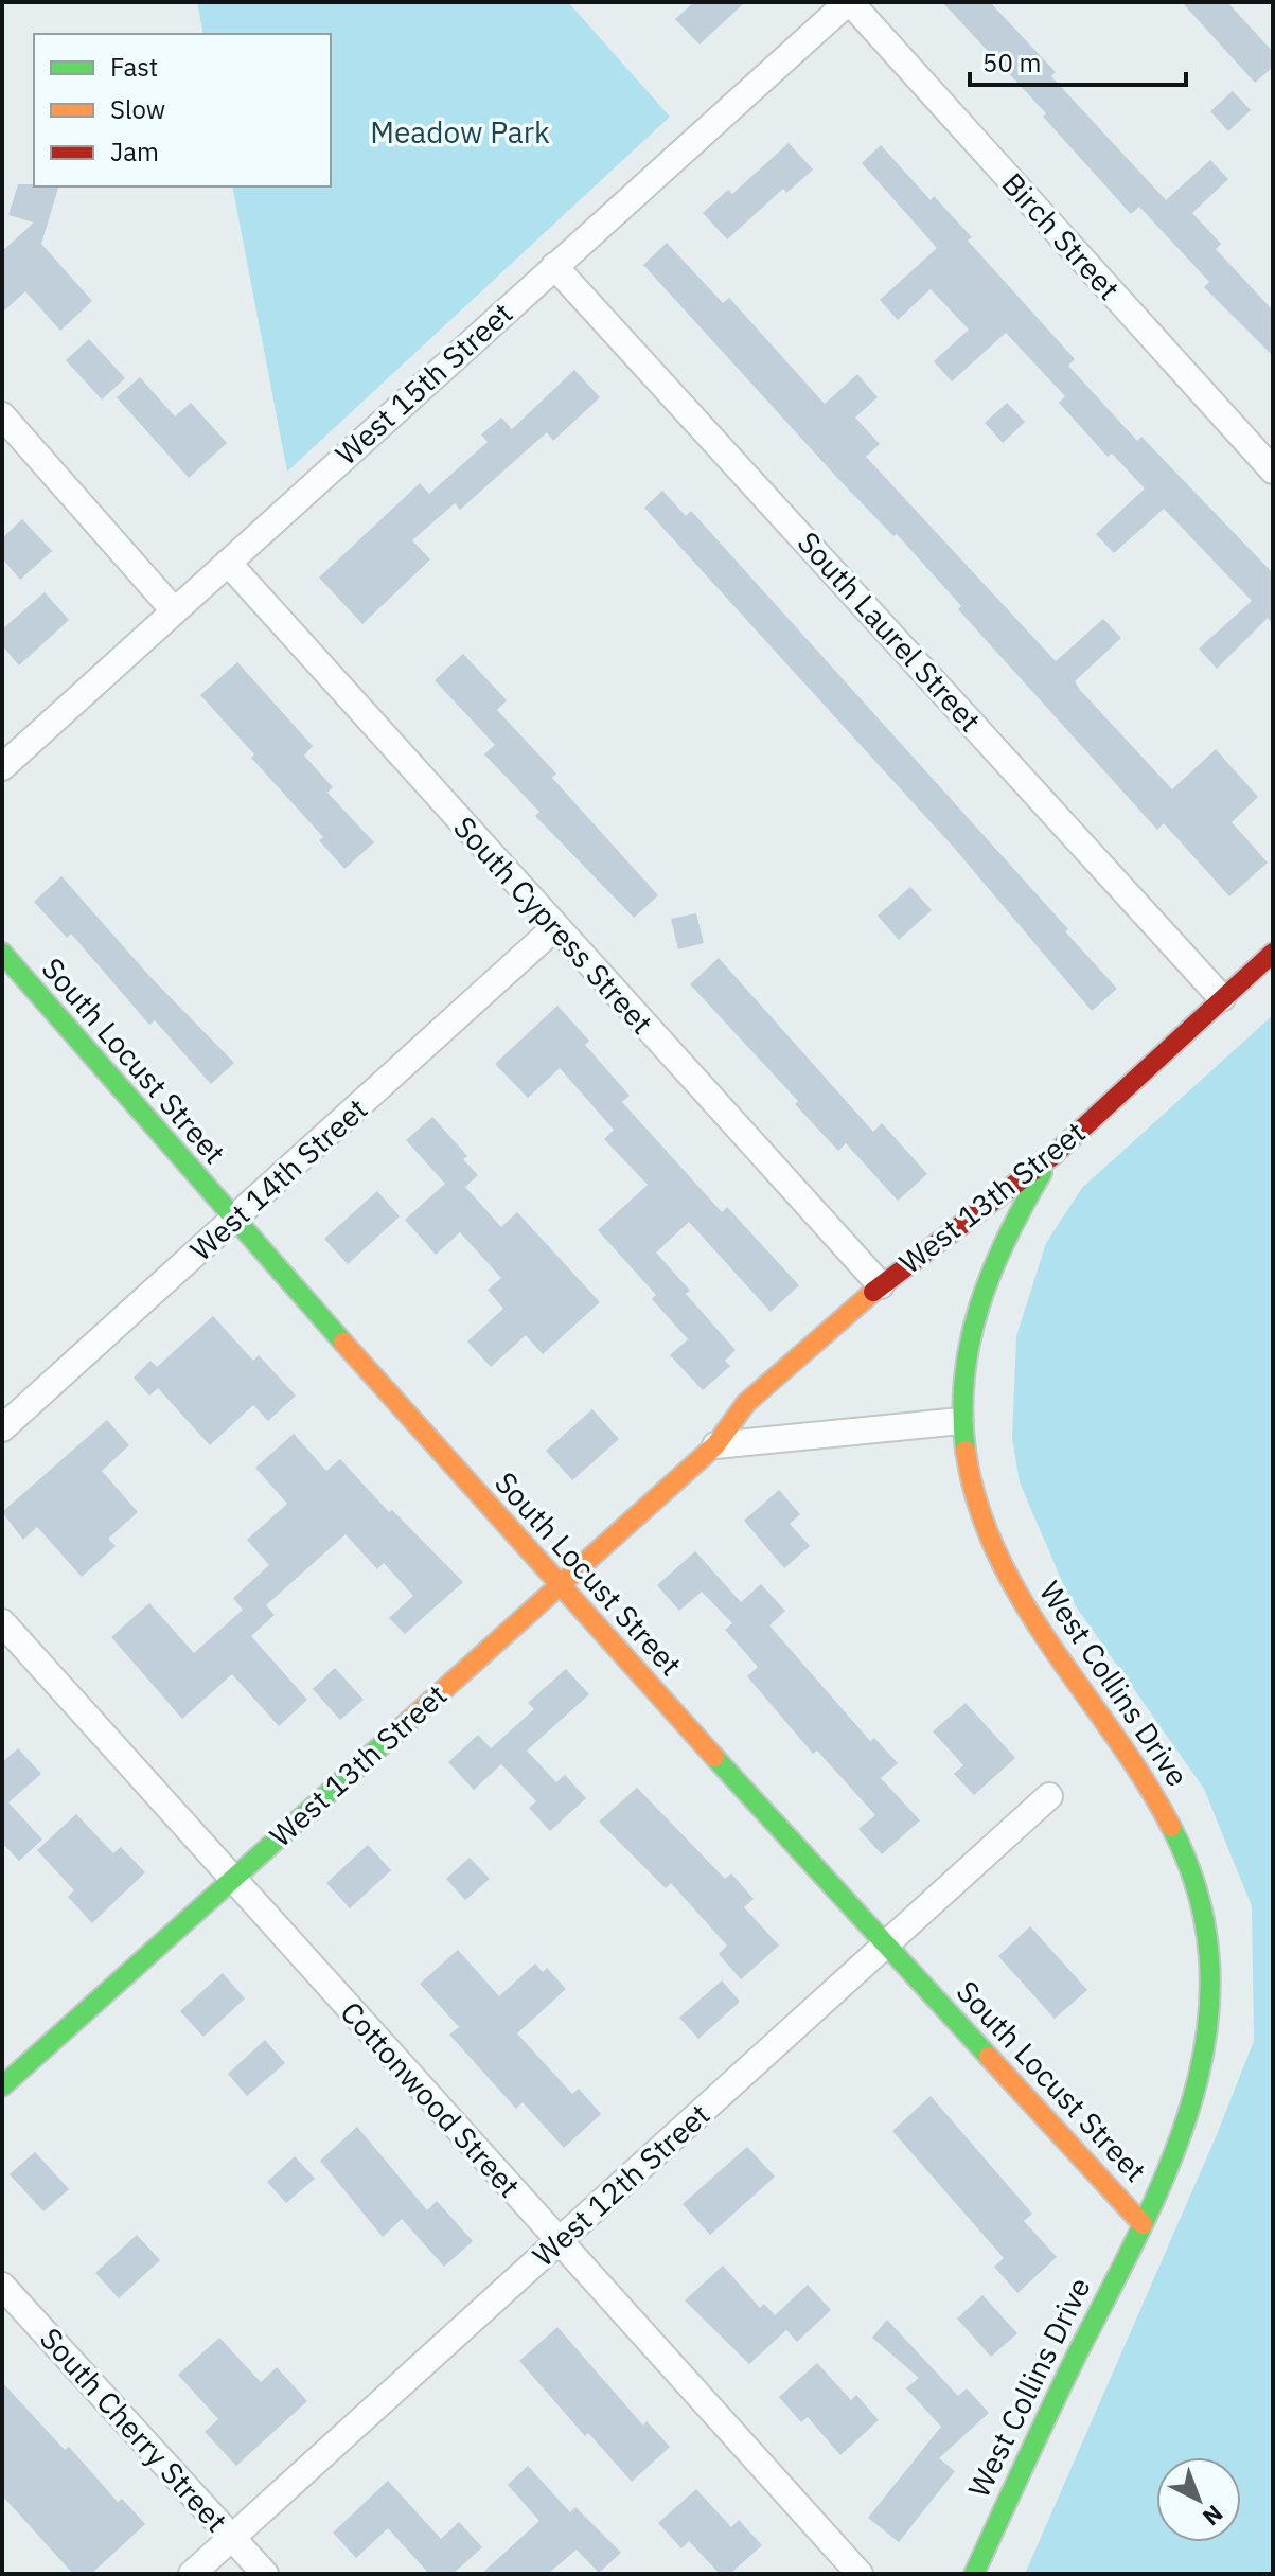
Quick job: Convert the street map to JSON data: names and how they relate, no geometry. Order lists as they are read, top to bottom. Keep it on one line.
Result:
{"streets":{"street":["Birch Street","West 15th Street","South Laurel Street","South Cypress Street","South Locust Street","West 14th Street","West 13th Street","West Collins Drive","Cottonwood Street","West 12th Street","South Cherry Street"]},"crossings":[["Birch Street","West 15th Street"],["West 15th Street","South Laurel Street"],["West 15th Street","South Cypress Street"],["South Laurel Street","West 13th Street"],["South Cypress Street","West 14th Street"],["South Cypress Street","West 13th Street"],["South Locust Street","West 14th Street"],["South Locust Street","West 13th Street"],["South Locust Street","West Collins Drive"],["South Locust Street","West 12th Street"],["West 13th Street","West Collins Drive"],["West 13th Street","Cottonwood Street"],["Cottonwood Street","West 12th Street"],["West 12th Street","South Cherry Street"]],"parks":["Meadow Park"],"legend":["Fast","Slow","Jam"],"scale_bar":"50 m","north":"bottom right"}
